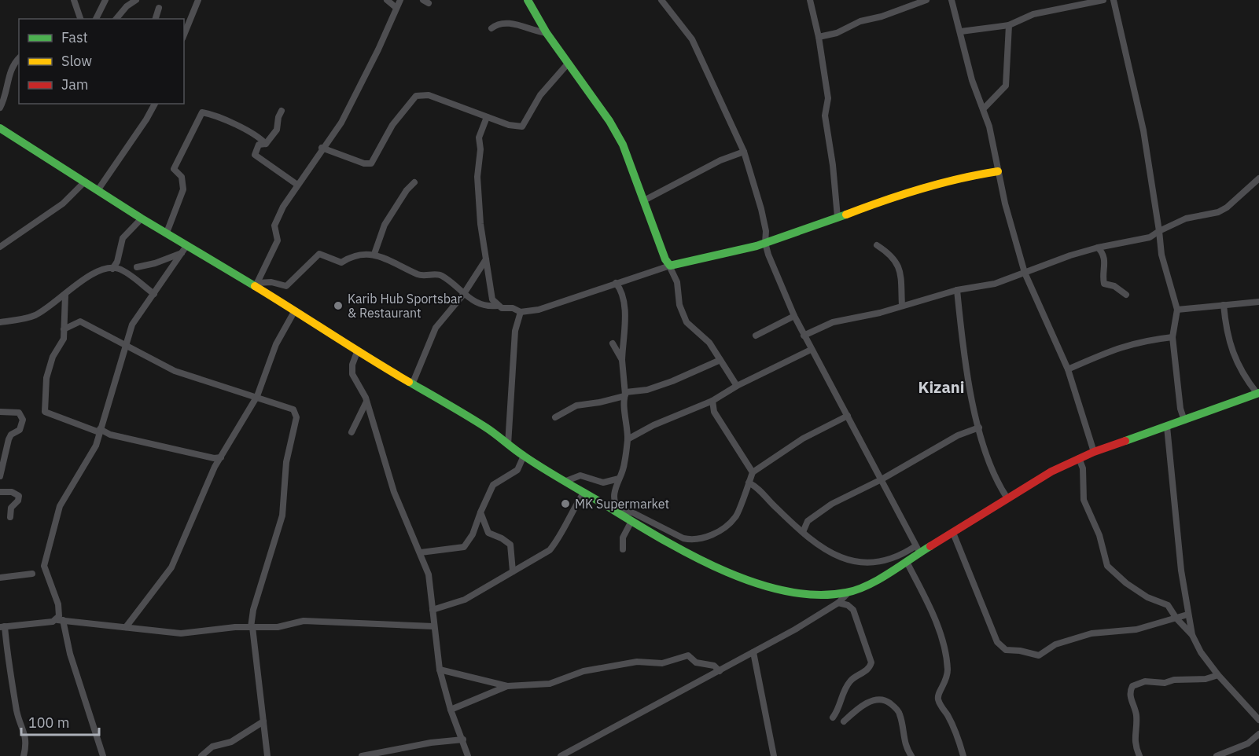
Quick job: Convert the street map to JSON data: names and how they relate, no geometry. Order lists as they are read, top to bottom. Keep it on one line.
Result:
{"districts":["Kizani"],"places":["Karib Hub Sportsbar & Restaurant","MK Supermarket"],"legend":["Fast","Slow","Jam"],"scale_bar":"100 m"}
